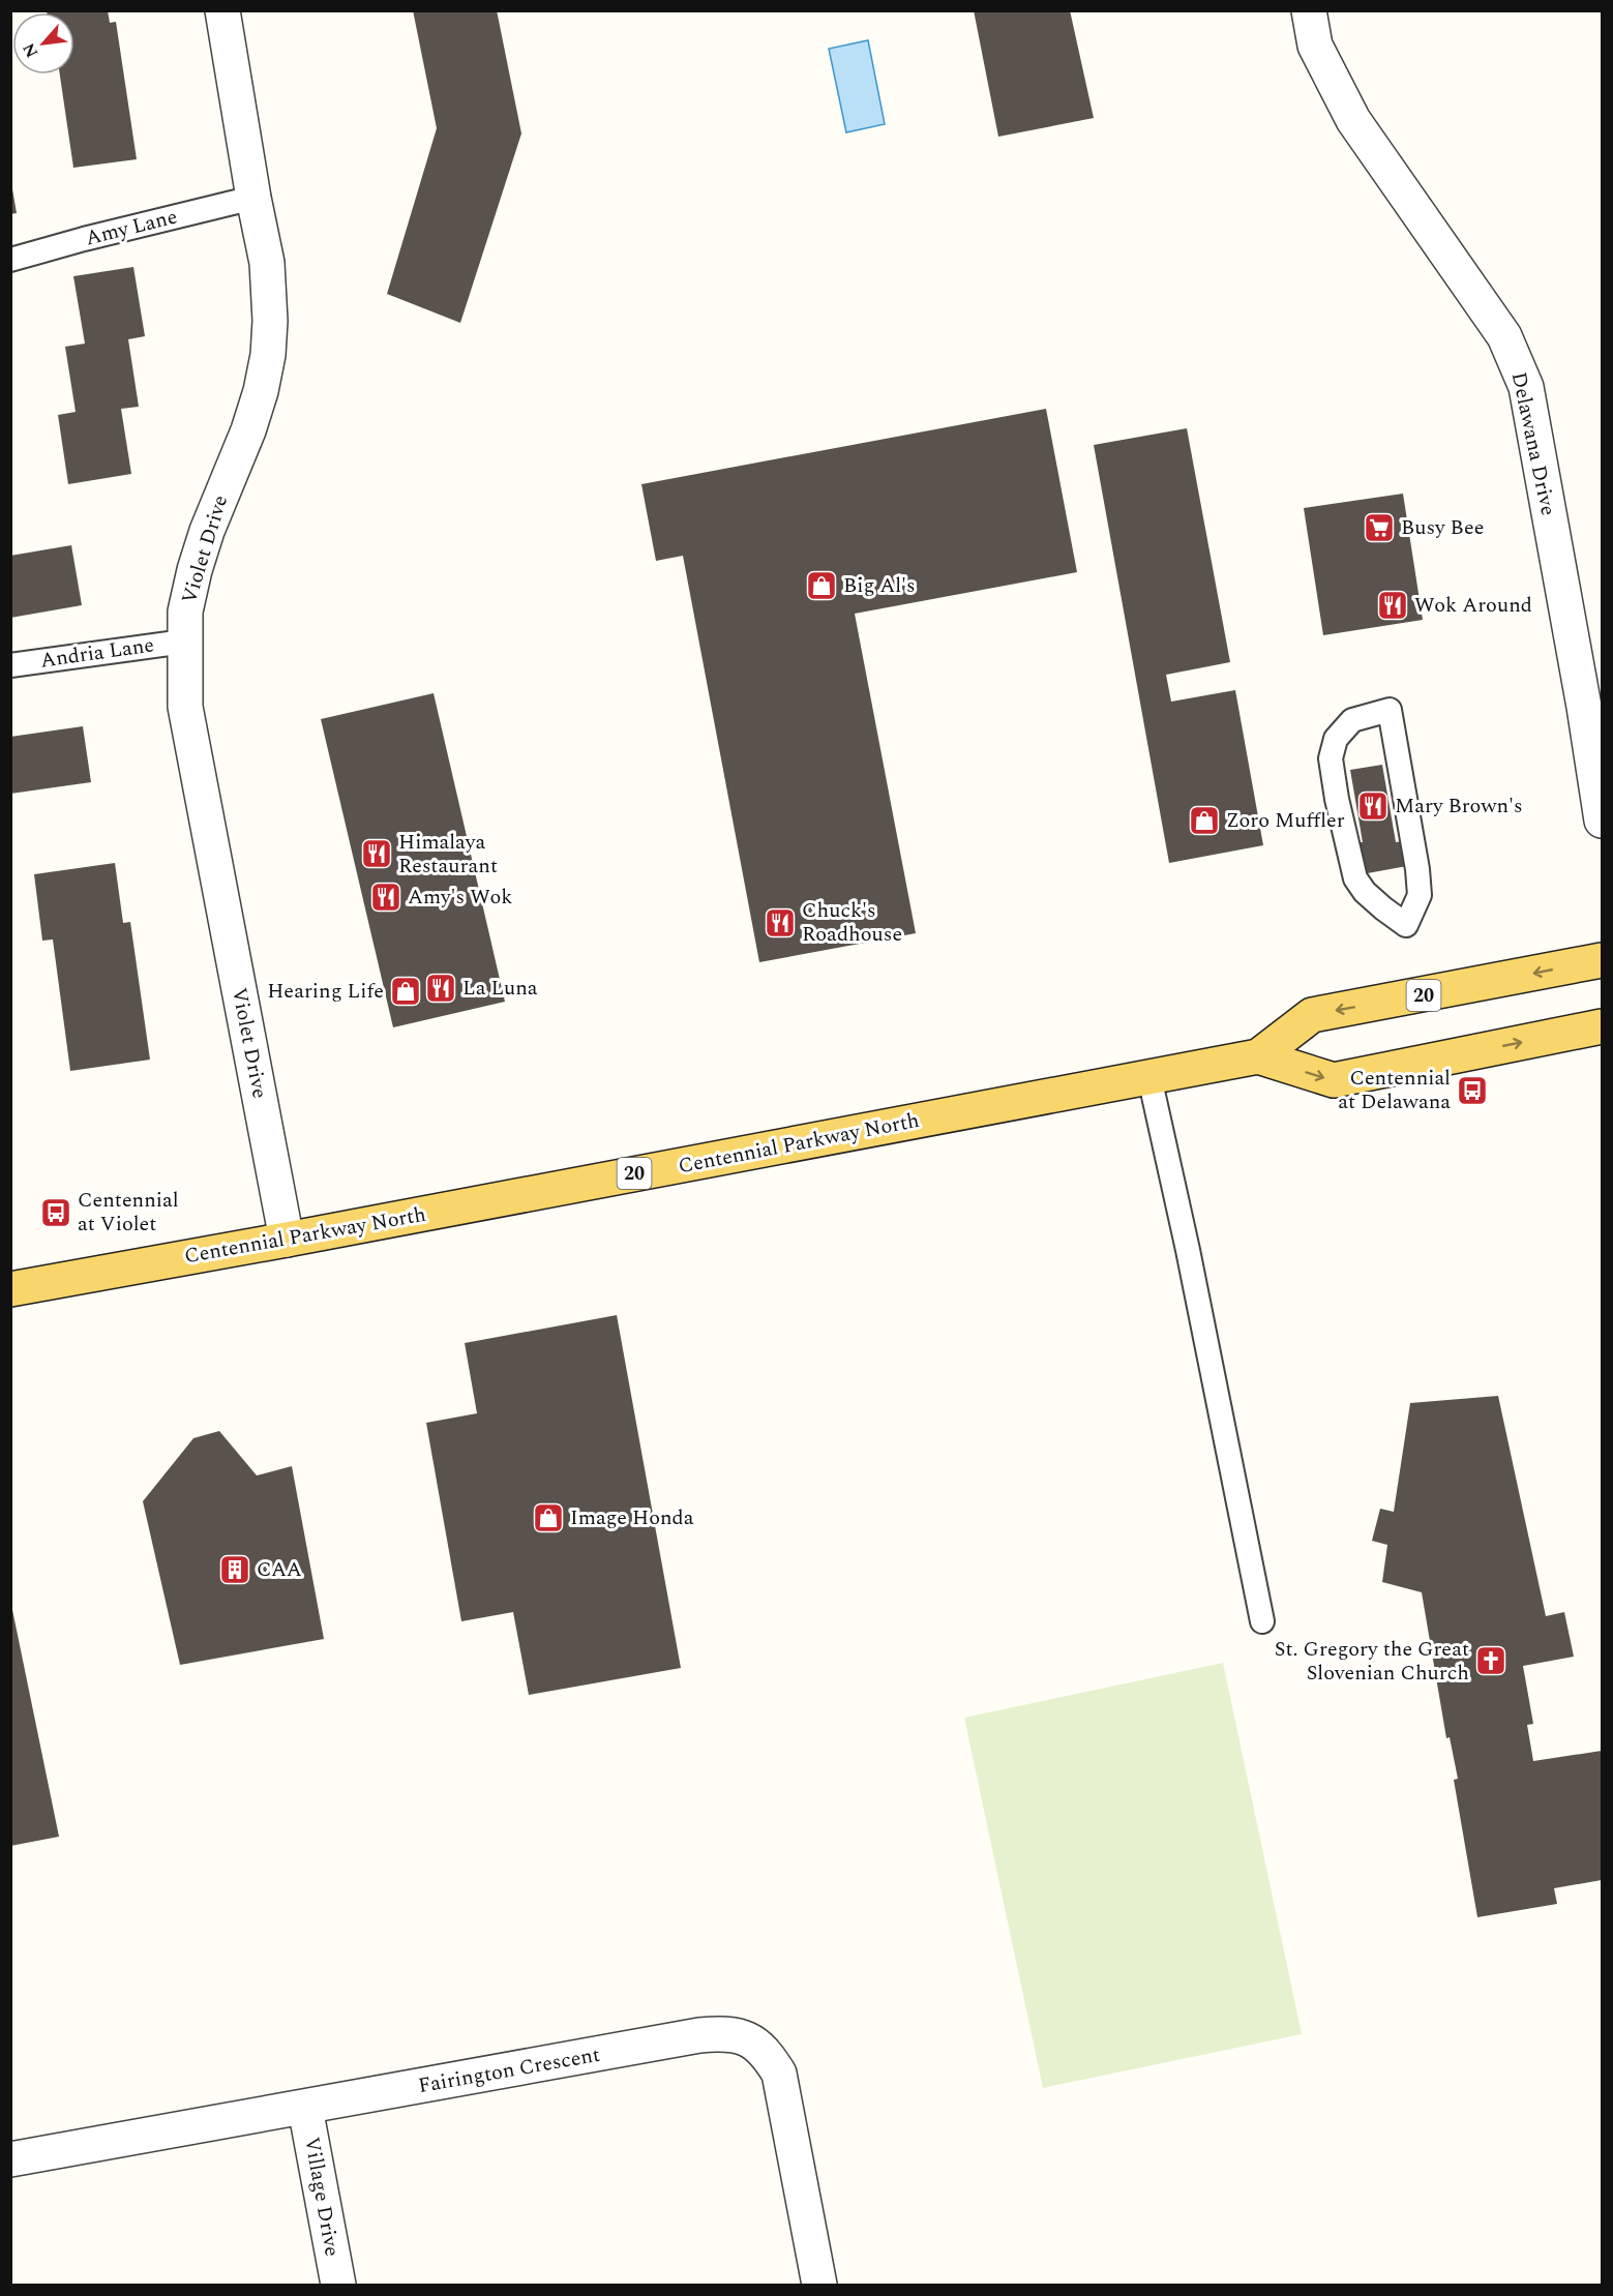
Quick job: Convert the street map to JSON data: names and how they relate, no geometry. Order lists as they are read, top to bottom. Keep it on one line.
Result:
{"streets":{"main road":["20","Centennial Parkway North"],"street":["Delawana Drive","Violet Drive","Fairington Crescent","Village Drive"],"lane":["Amy Lane","Andria Lane"]},"crossings":[["Amy Lane","Violet Drive"],["Violet Drive","Andria Lane"],["Violet Drive","Centennial Parkway North"],["Fairington Crescent","Village Drive"]],"places":{"supermarket":["Busy Bee"],"shop":["Big Al's","Zoro Muffler","Hearing Life","Image Honda"],"restaurant":["Wok Around","Mary Brown's","Himalaya Restaurant","Amy's Wok","Chuck's Roadhouse","La Luna"],"bus stop":["Centennial at Delawana","Centennial at Violet"],"building":["CAA"],"church":["St. Gregory the Great Slovenian Church"]},"north":"bottom left"}
